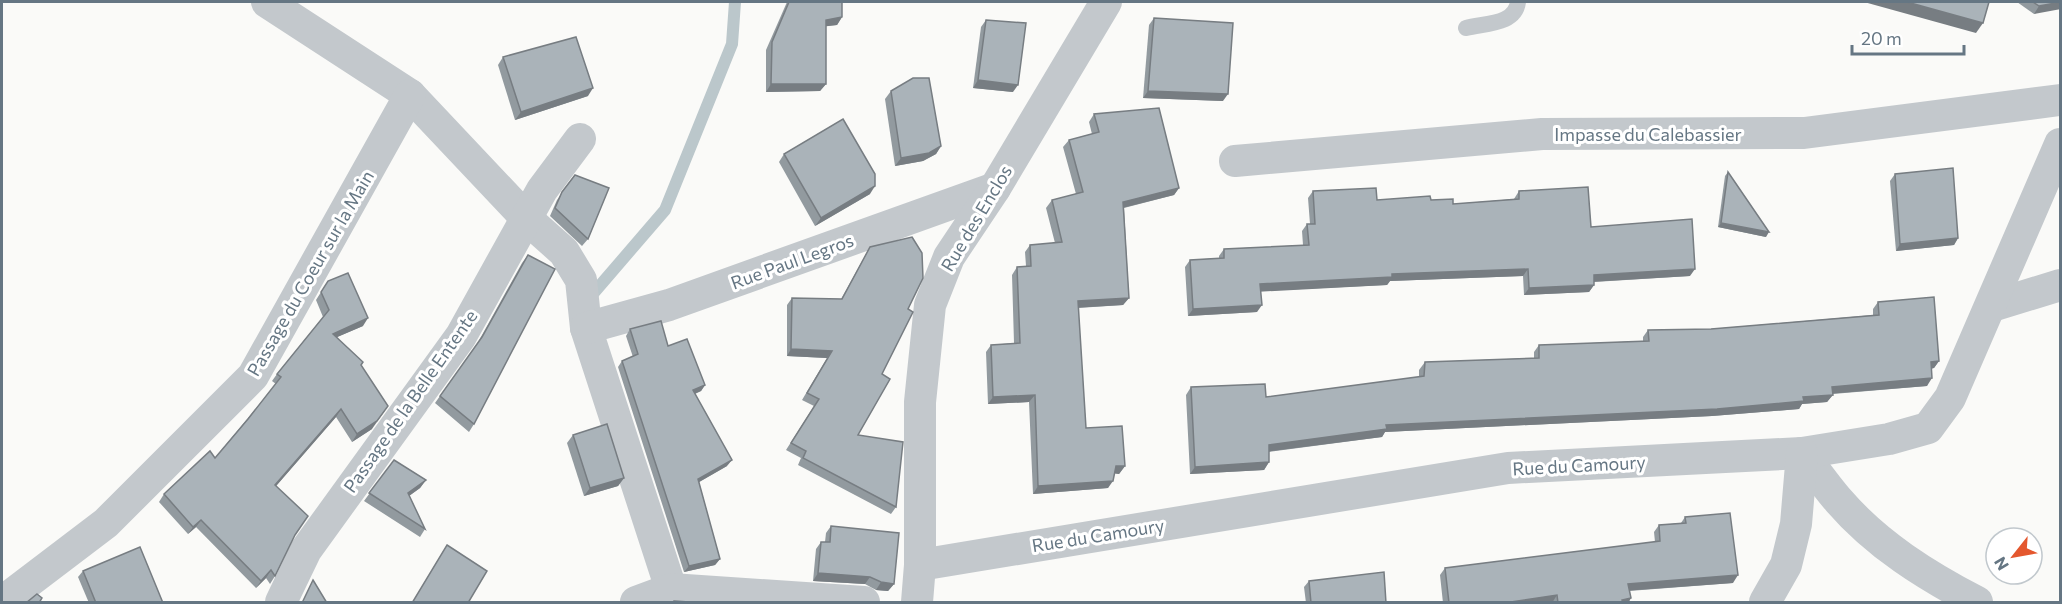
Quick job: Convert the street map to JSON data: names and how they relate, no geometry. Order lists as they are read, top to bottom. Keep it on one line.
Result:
{"streets":{"street":["Impasse du Calebassier","Rue des Enclos","Rue Paul Legros","Passage du Coeur sur la Main","Passage de la Belle Entente","Rue du Camoury"]},"crossings":[["Rue des Enclos","Rue Paul Legros"],["Rue des Enclos","Rue du Camoury"]],"scale_bar":"20 m","north":"bottom left"}
